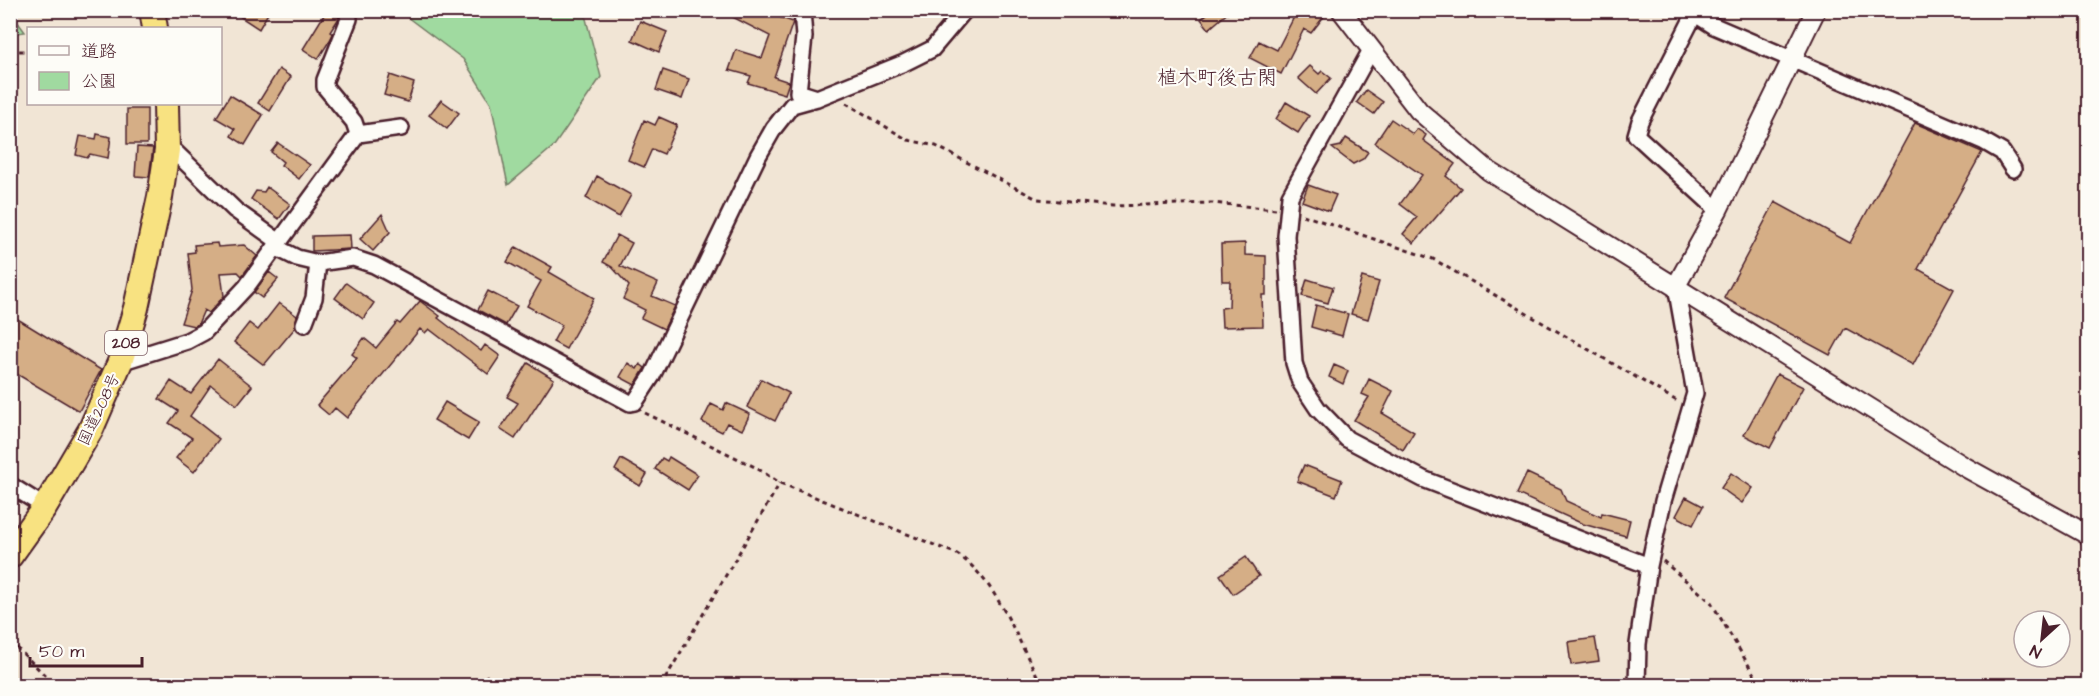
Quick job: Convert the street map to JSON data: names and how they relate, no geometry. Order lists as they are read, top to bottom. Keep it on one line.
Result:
{"streets":{"highway":["208","国道208号"]},"districts":["植木町後古閑"],"legend":["道路","公園"],"scale_bar":"50 m","north":"bottom left"}
